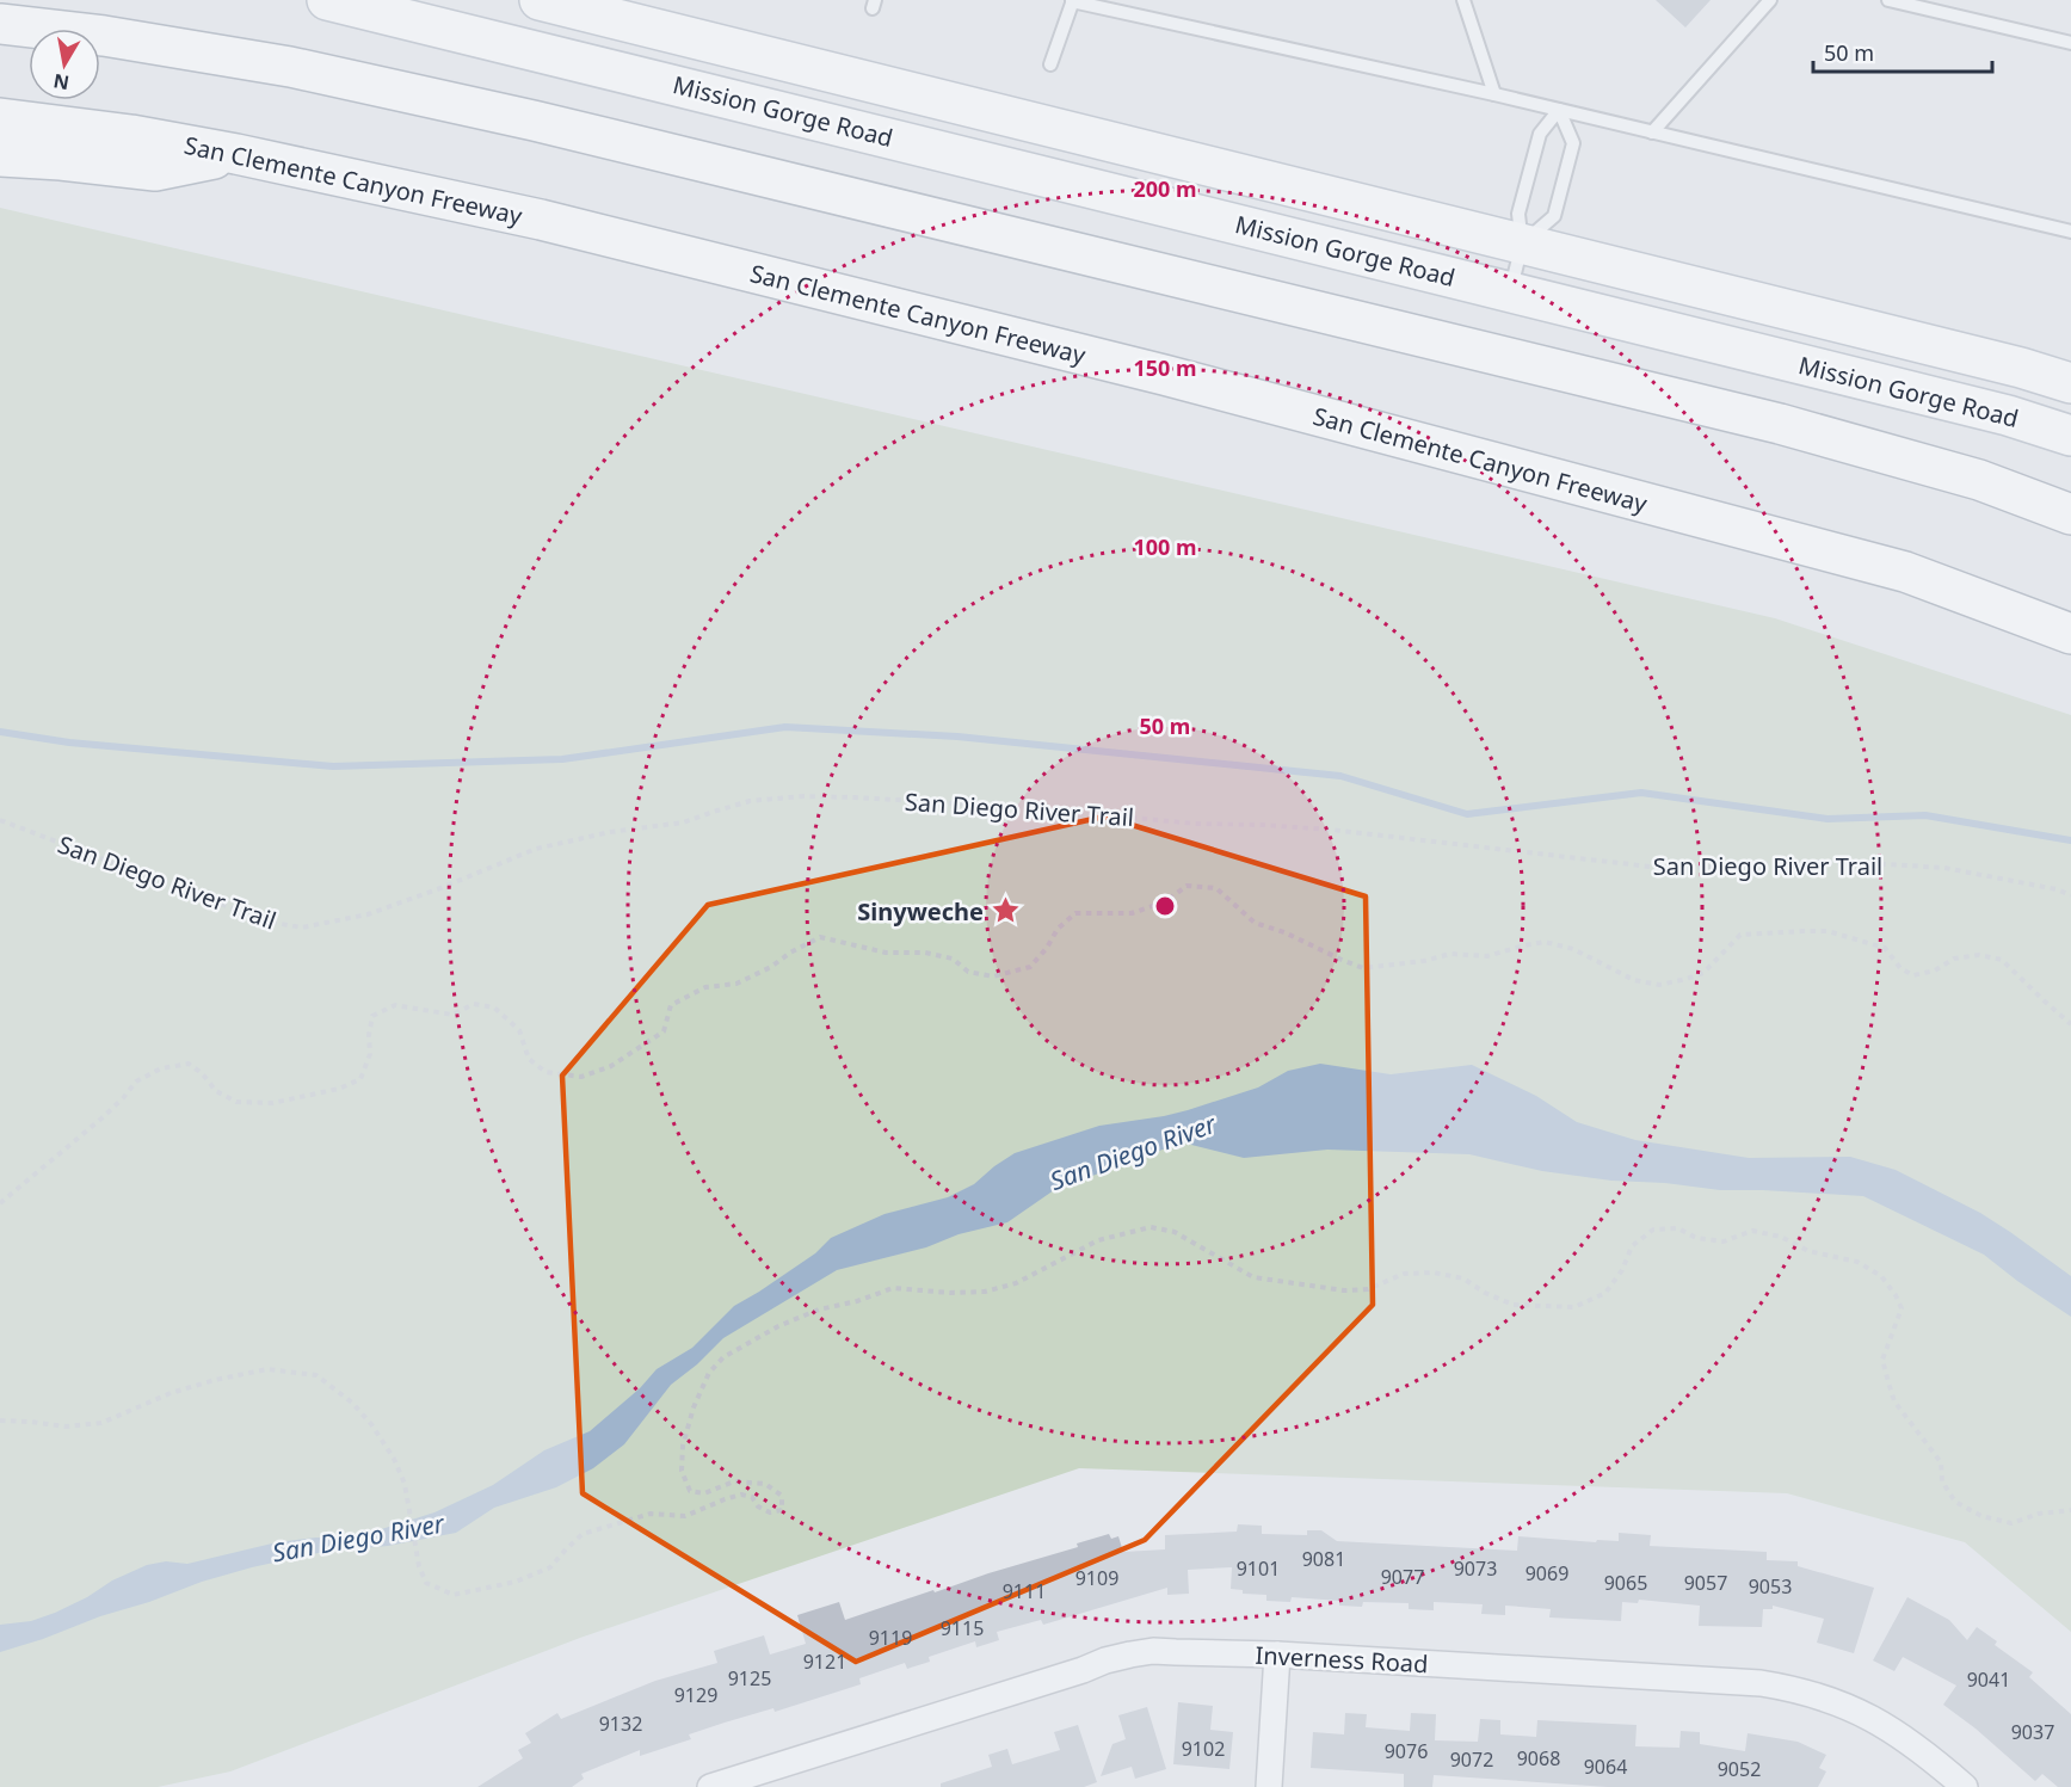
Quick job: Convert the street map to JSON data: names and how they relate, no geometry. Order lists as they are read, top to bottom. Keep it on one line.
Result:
{"streets":{"main road":["Mission Gorge Road","San Clemente Canyon Freeway"],"street":["Inverness Road"],"path":["San Diego River Trail"]},"water":["San Diego River"],"places":{"place":["Sinyweche"]},"house_numbers":["9081","9101","9073","9069","9077","9109","9065","9057","9053","9111","9115","9119","9121","9125","9041","9129","9132","9037","9102","9076","9068","9072","9064","9052"],"scale_bar":"50 m","north":"bottom","rings":["200 m","150 m","100 m","50 m"]}
